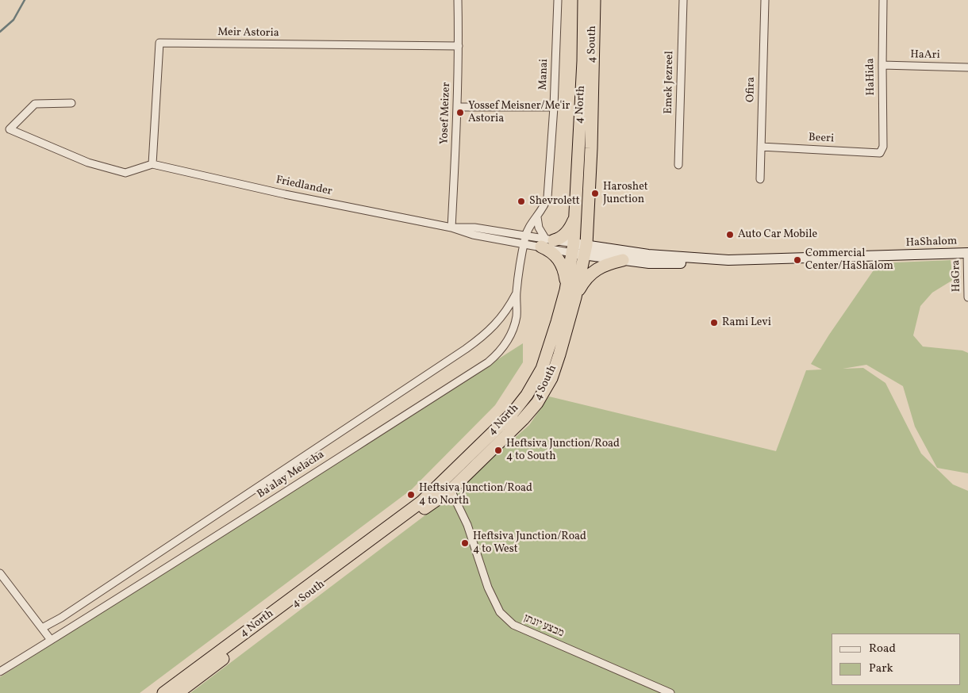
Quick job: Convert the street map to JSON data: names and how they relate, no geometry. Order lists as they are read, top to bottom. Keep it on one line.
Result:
{"streets":{"highway":["4 South","4 North"],"street":["Meir Astoria","HaAri","Manai","HaHida","Emek Jezreel","Ofira","Yosef Meizer","Beeri","Friedlander","HaShalom","HaGra","Ba'alay Melacha","מבצע יונתן"]},"crossings":[["Meir Astoria","Yosef Meizer"],["Meir Astoria","Friedlander"],["4 South","4 North"],["4 South","Friedlander"],["4 South","HaShalom"],["4 South","מבצע יונתן"],["HaAri","HaHida"],["Manai","Friedlander"],["Manai","Ba'alay Melacha"],["HaHida","Beeri"],["Ofira","Beeri"],["4 North","Friedlander"],["4 North","HaShalom"],["4 North","מבצע יונתן"],["Yosef Meizer","Friedlander"],["Friedlander","HaShalom"],["Friedlander","Ba'alay Melacha"],["HaShalom","HaGra"]],"places":["Yossef Meisner/Me'ir Astoria","Haroshet Junction","Shevrolett","Auto Car Mobile","Commercial Center/HaShalom","Rami Levi","Heftsiva Junction/Road 4 to South","Heftsiva Junction/Road 4 to North","Heftsiva Junction/Road 4 to West"],"legend":["Road","Park"]}
